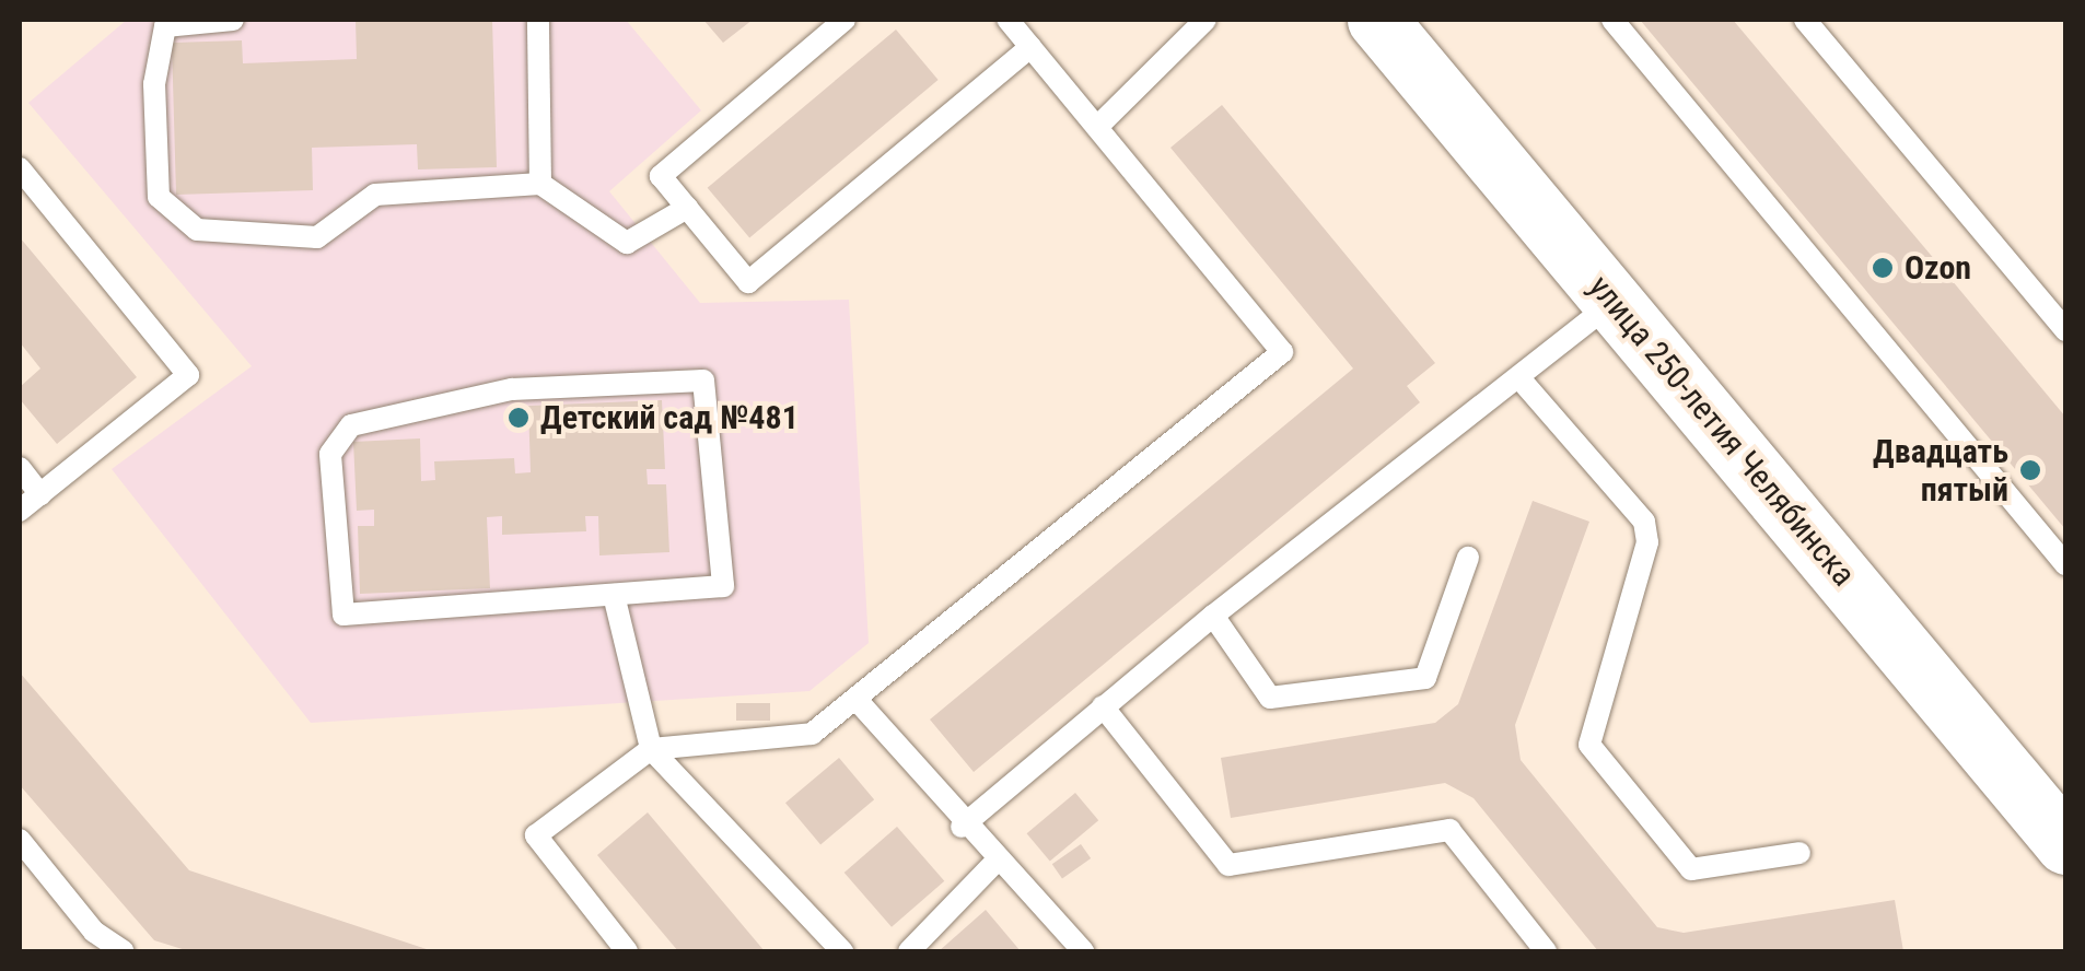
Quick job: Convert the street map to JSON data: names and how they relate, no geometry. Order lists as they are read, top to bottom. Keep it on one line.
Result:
{"streets":{"street":["улица 250-летия Челябинска"]},"places":["Ozon","Детский сад №481","Двадцать пятый"]}
